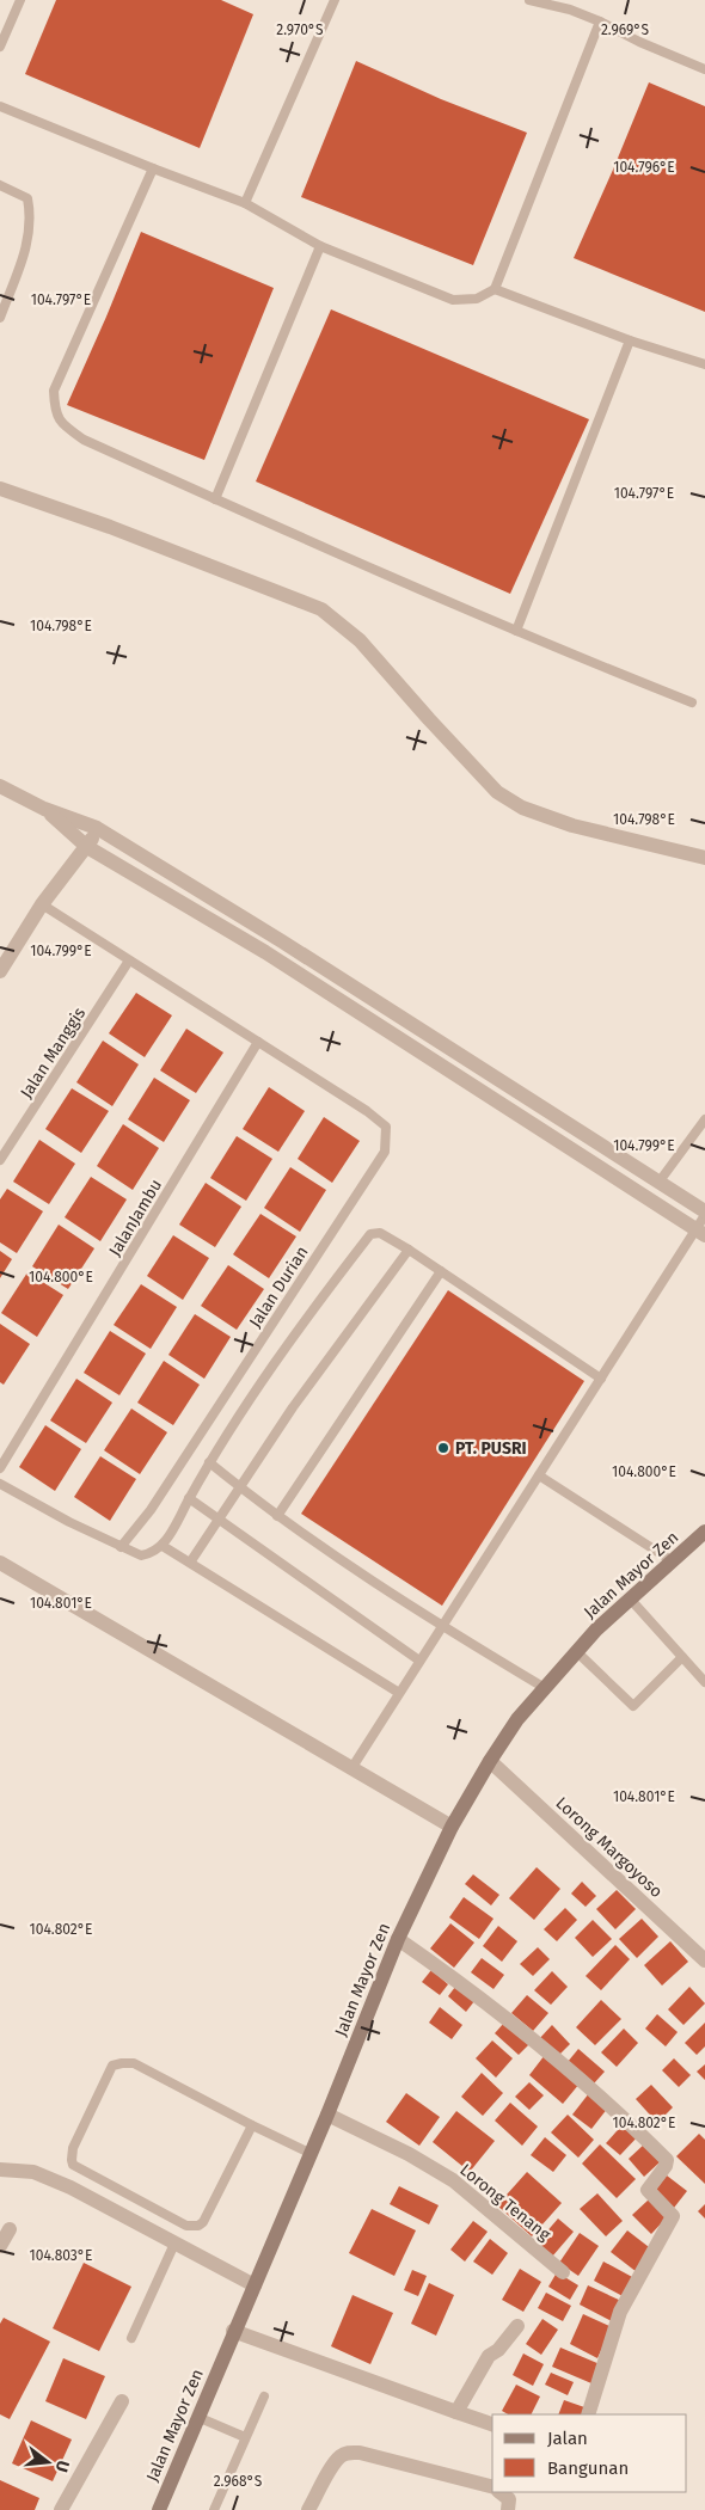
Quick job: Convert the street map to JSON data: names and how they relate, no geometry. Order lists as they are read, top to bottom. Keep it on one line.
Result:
{"streets":{"street":["Jalan Mayor Zen","Lorong Margoyoso","Lorong Tenang"],"lane":["Jalan Manggis","JalanJambu","Jalan Durian"]},"crossings":[["JalanJambu","Jalan Durian"],["Jalan Mayor Zen","Lorong Margoyoso"],["Jalan Mayor Zen","Lorong Tenang"]],"places":["PT. PUSRI"],"legend":["Jalan","Bangunan"],"north":"right","coordinates":["2.970°S","2.969°S","104.796°E","104.797°E","104.798°E","104.799°E","104.800°E","104.801°E","104.802°E","104.803°E","2.968°S"]}
